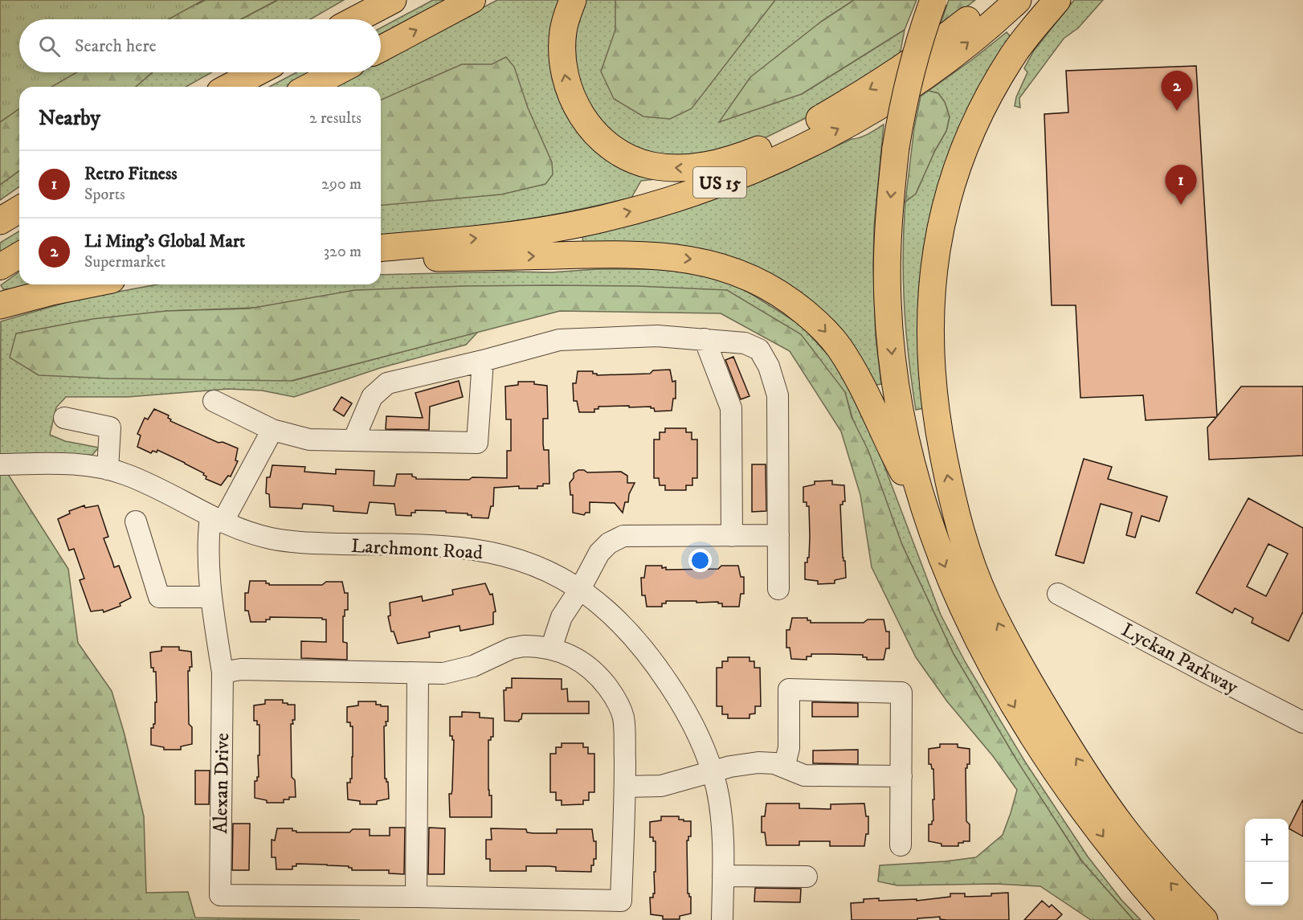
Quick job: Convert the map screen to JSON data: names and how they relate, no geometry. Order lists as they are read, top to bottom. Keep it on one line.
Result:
{"streets":{"highway":["US 15"],"street":["Larchmont Road","Lyckan Parkway","Alexan Drive"]},"page":{"search":"Search here","pins":["2","1"],"heading":["Nearby","2 results"],"list":[{"mark":"1","name":"Retro Fitness","note":"Sports","value":"290 m"},{"mark":"2","name":"Li Ming's Global Mart","note":"Supermarket","value":"320 m"}],"map_buttons":["+","−"]}}
